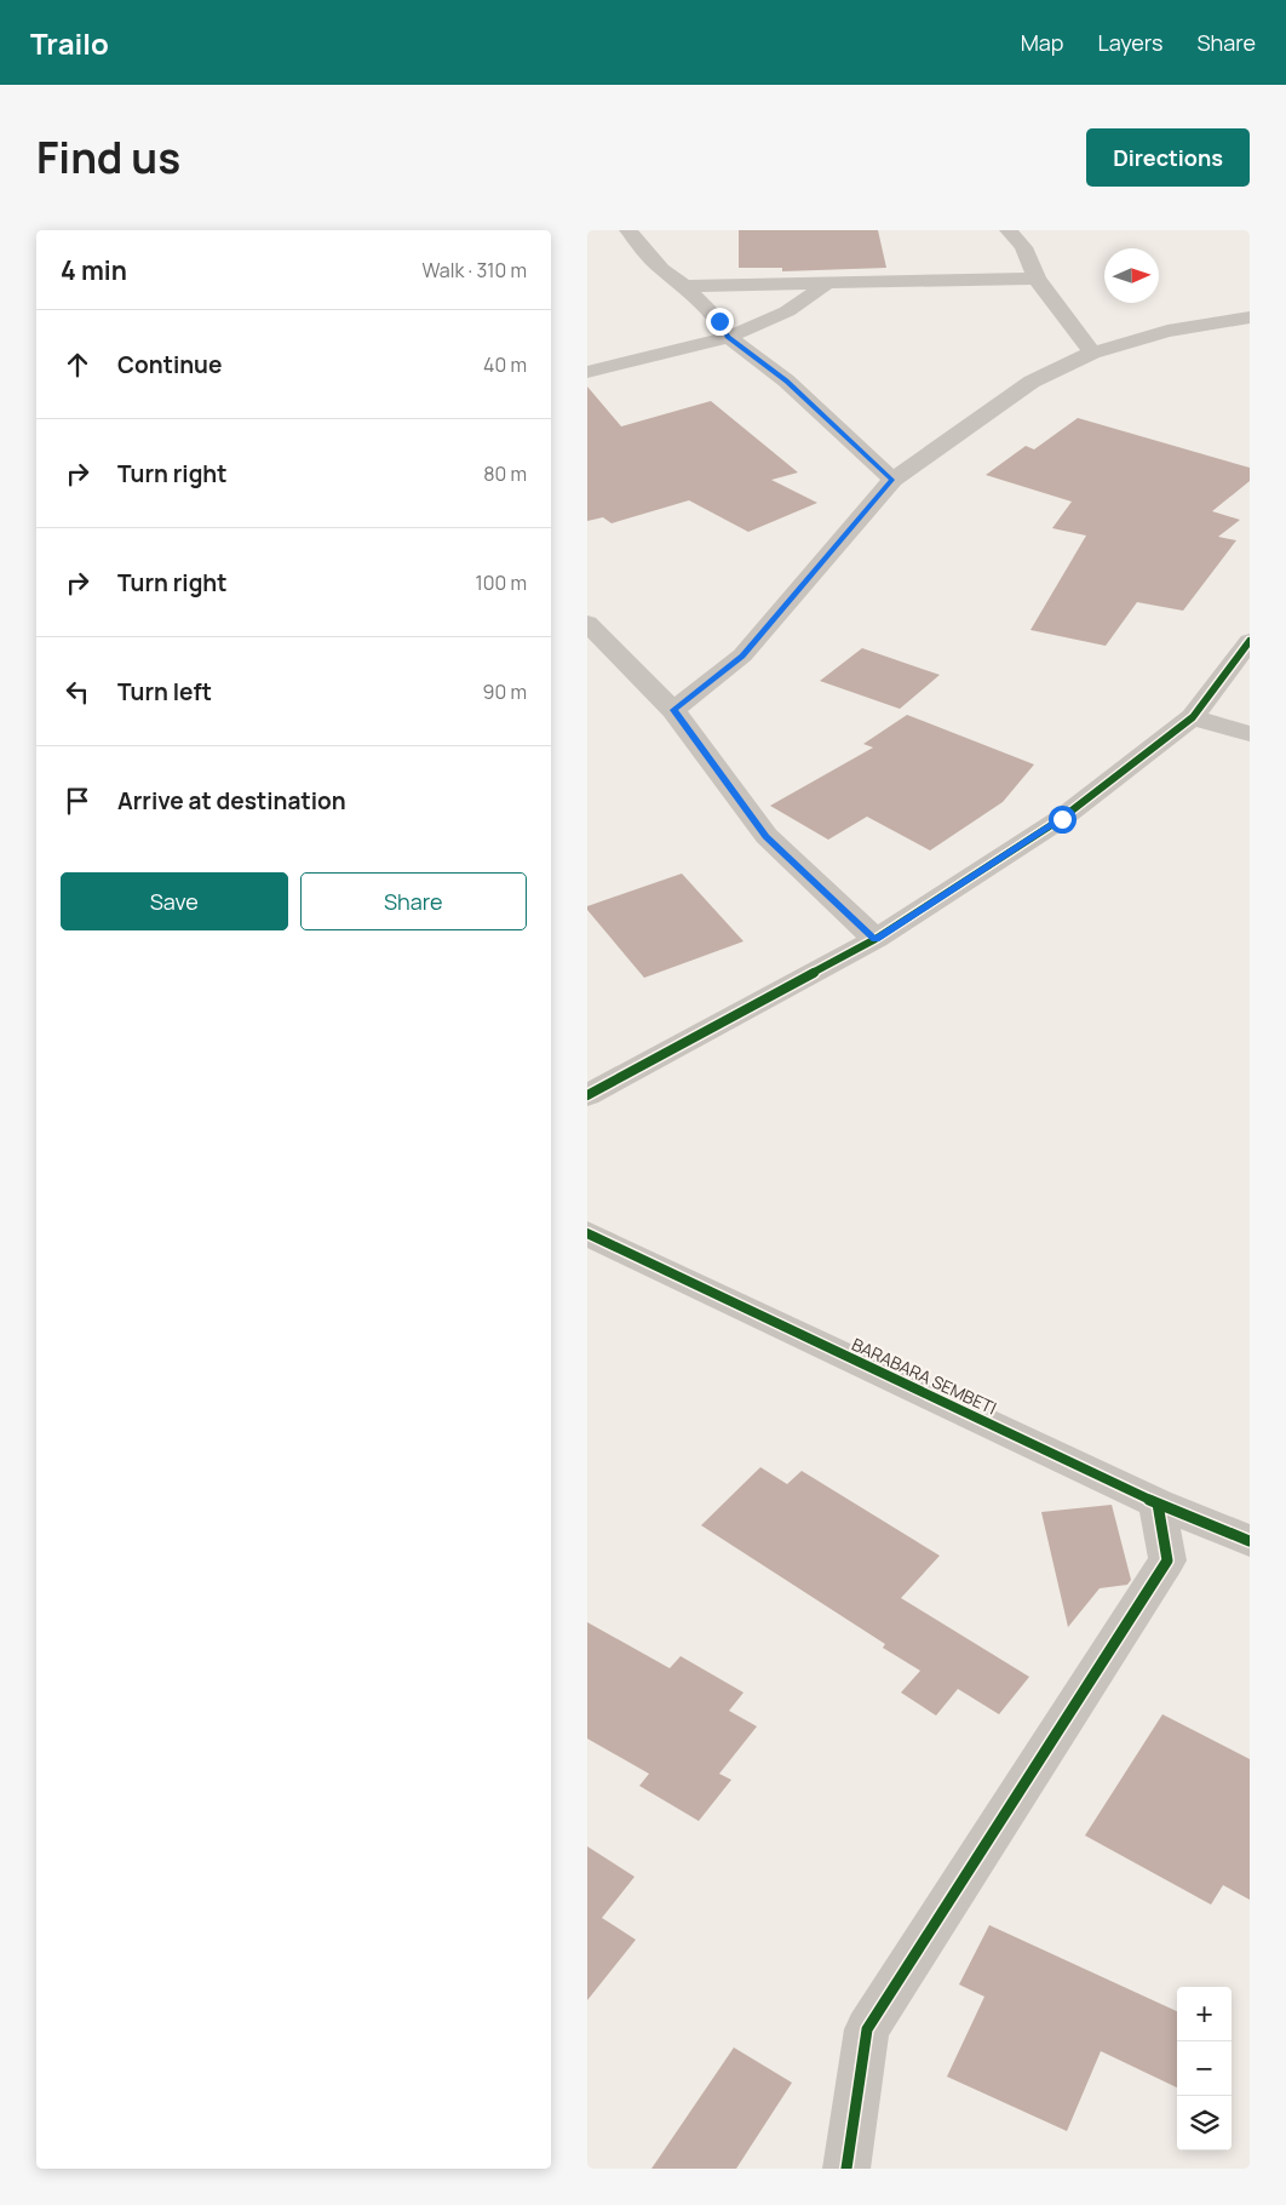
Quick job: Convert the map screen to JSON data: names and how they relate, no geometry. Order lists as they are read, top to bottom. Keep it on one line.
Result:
{"streets":{"street":["BARABARA SEMBETI"]},"north":"right","page":{"header":"Trailo","nav":["Map","Layers","Share"],"title":"Find us","buttons":["Directions",["Save","Share"]],"heading":["4 min","Walk · 310 m"],"list":[["Continue","40 m"],["Turn right","80 m"],["Turn right","100 m"],["Turn left","90 m"],"Arrive at destination"],"map_buttons":["+","−"]}}
